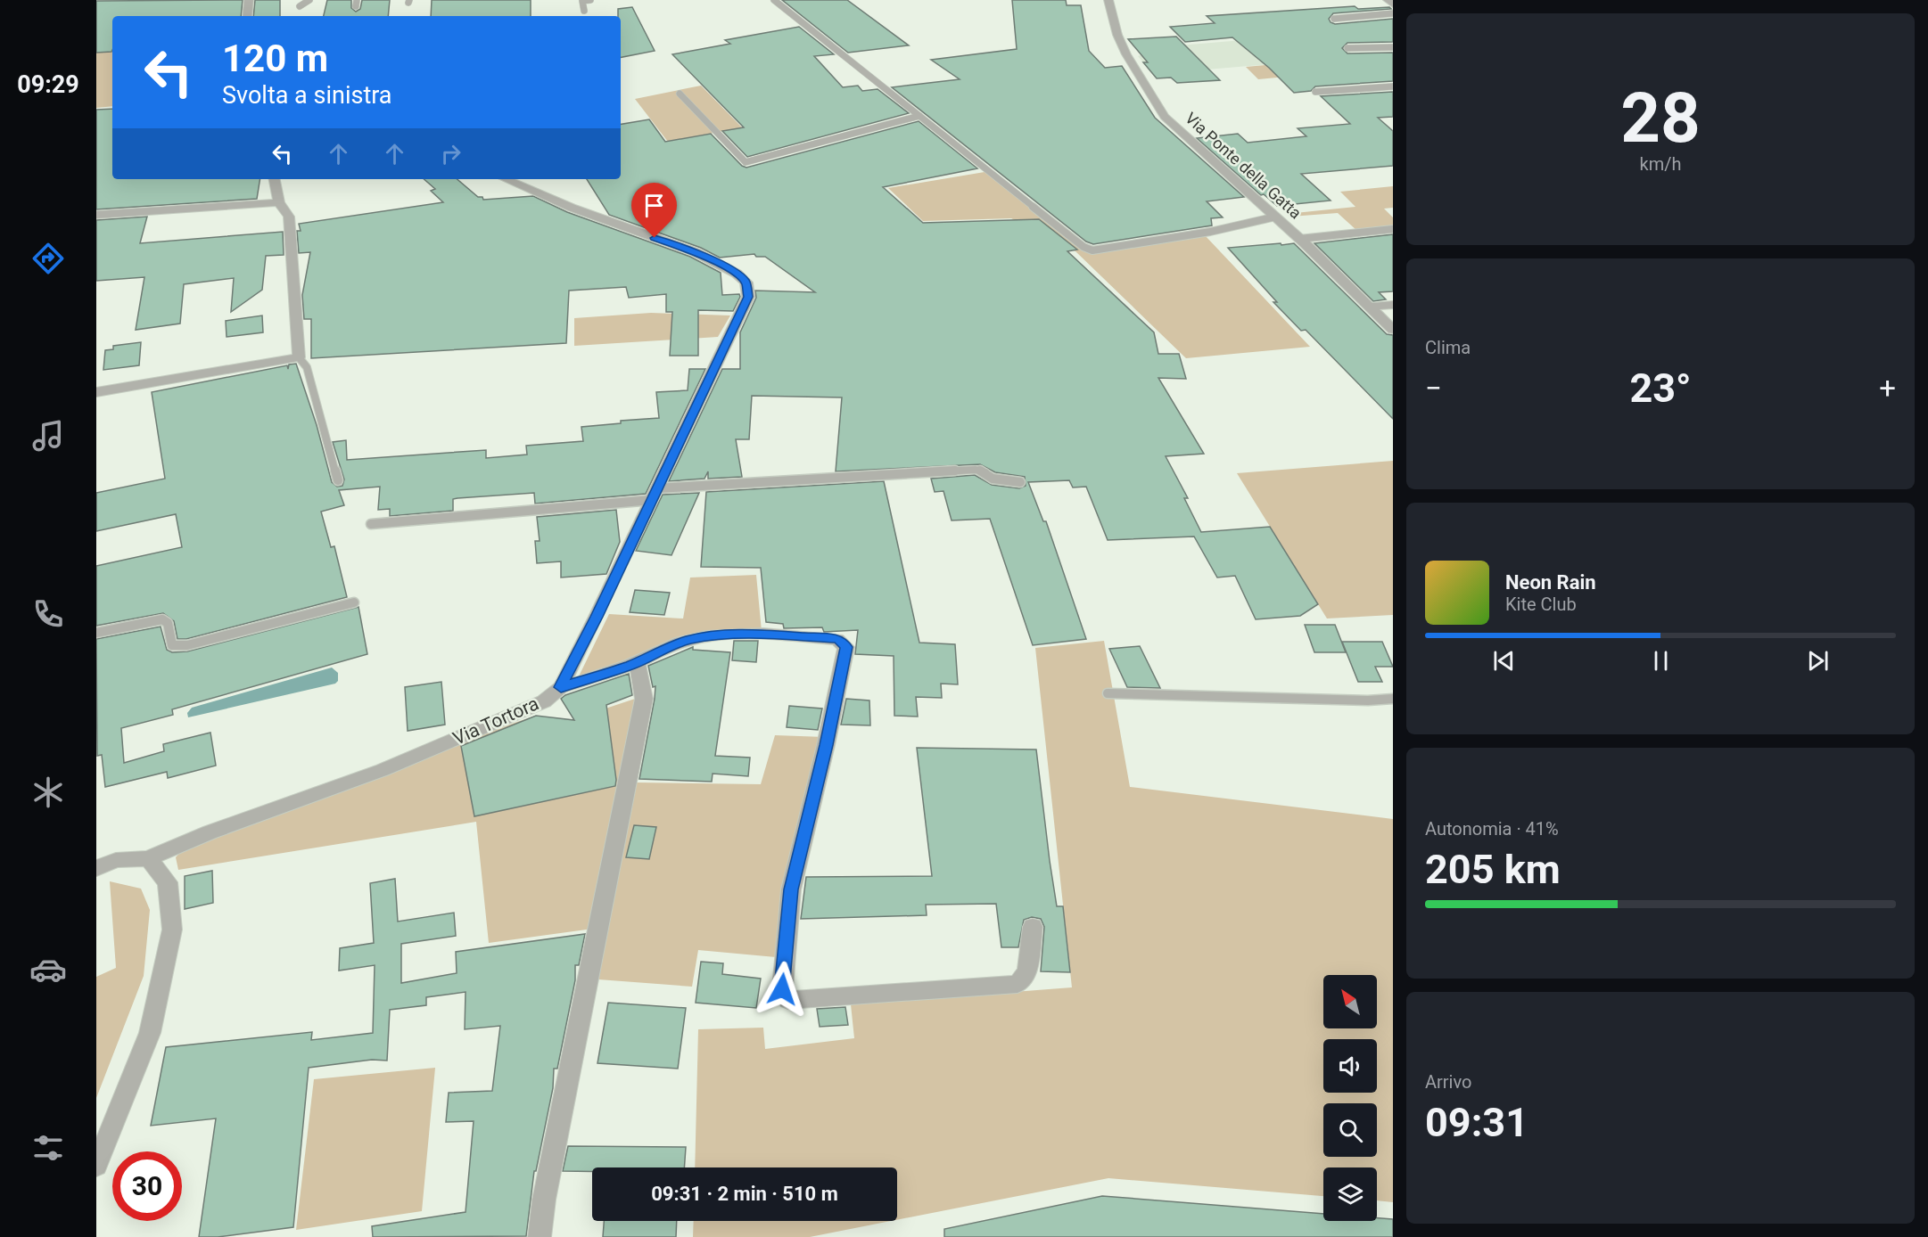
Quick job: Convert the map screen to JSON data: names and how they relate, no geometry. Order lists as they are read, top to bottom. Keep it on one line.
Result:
{"streets":{"street":["Via Ponte della Gatta","Via Tortora"]},"north":"top left","page":{"tabs":"09:29","tile":[["28","km/h"],"Clima",["Autonomia · 41%","205 km"],["Arrivo","09:31"]],"turn":["120 m","Svolta a sinistra"],"heat":["−","23°","+"],"song":["Neon Rain","Kite Club"],"limit":"30","trip":"09:31 · 2 min · 510 m"}}
